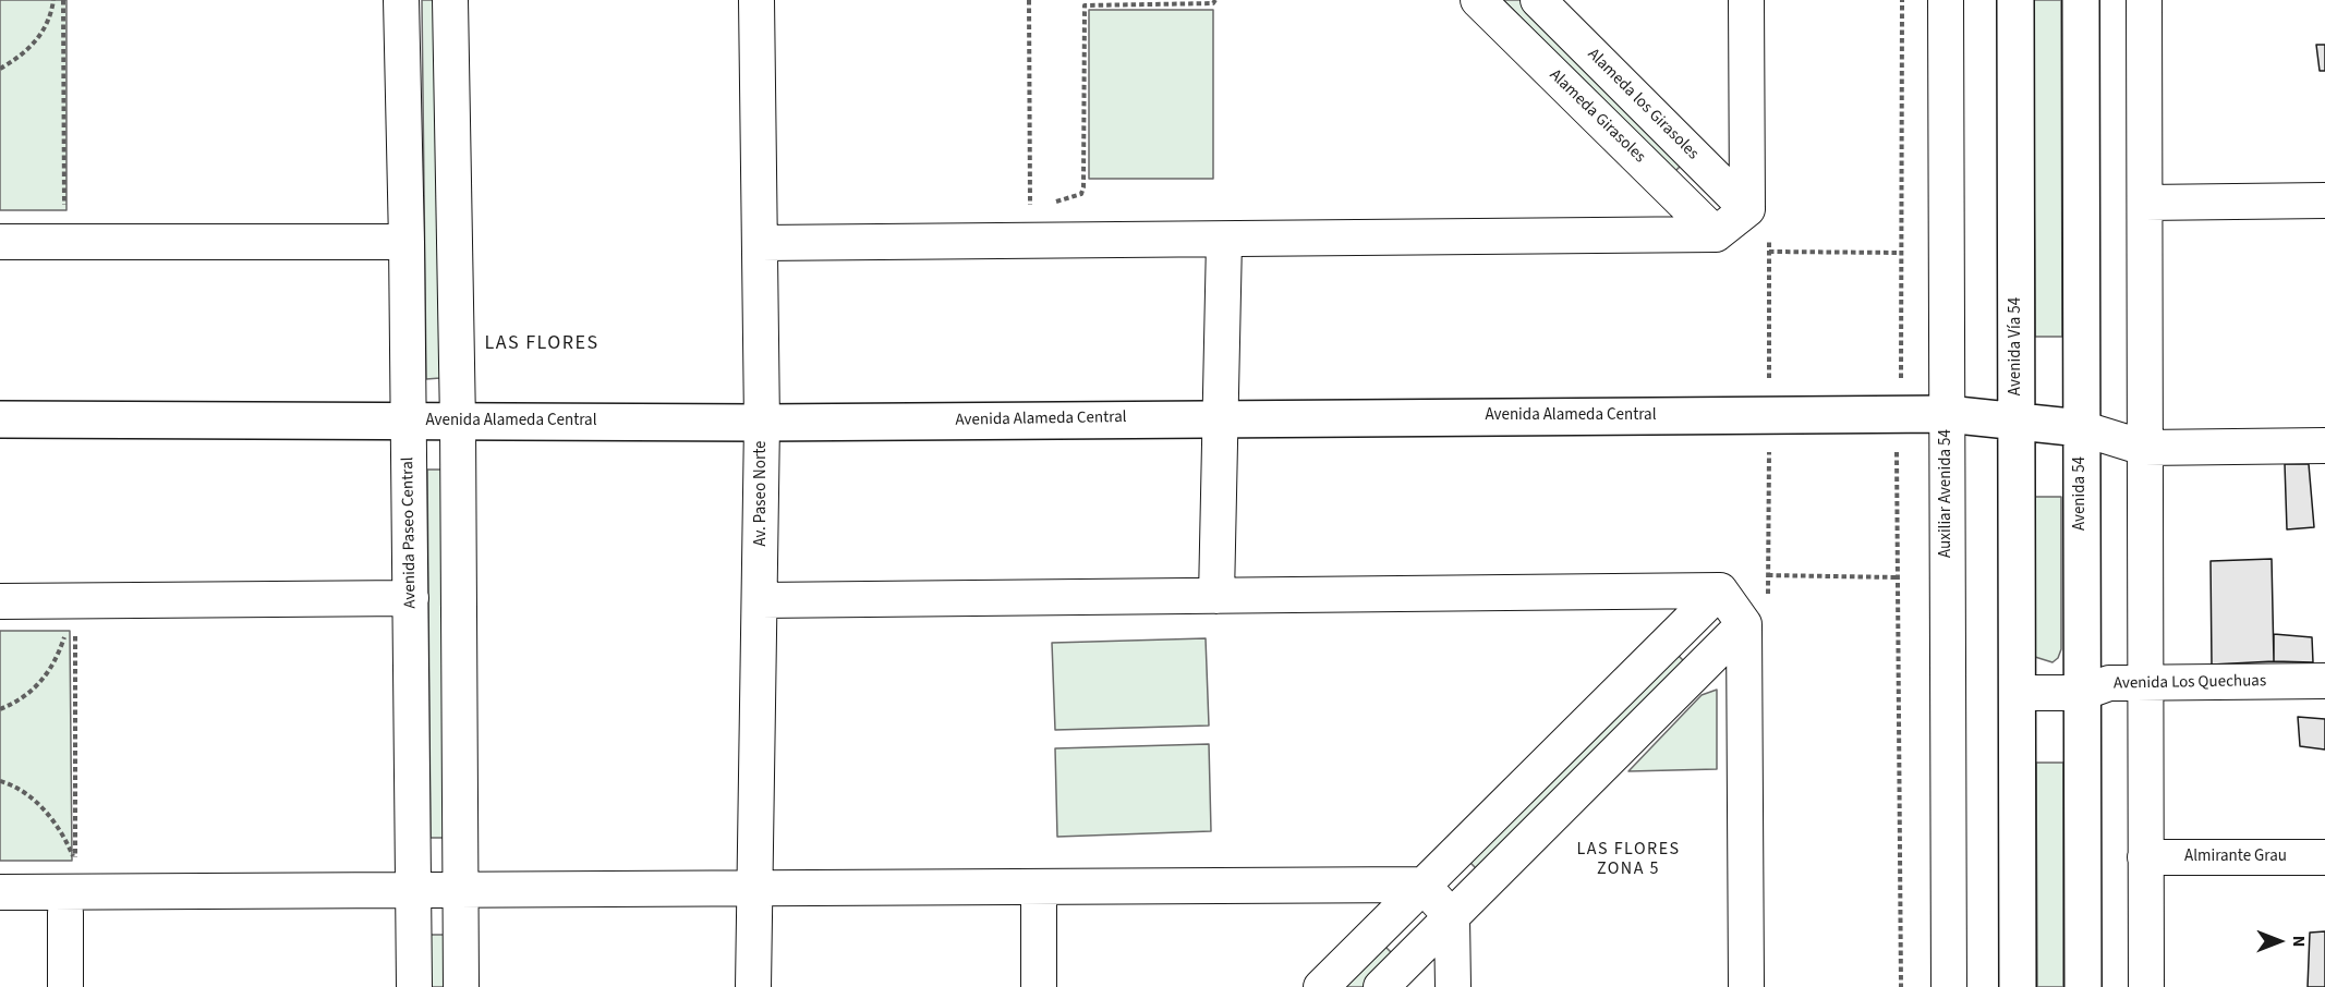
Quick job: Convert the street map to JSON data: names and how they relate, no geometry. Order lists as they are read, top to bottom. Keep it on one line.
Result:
{"streets":{"street":["Alameda los Girasoles","Alameda Girasoles","Avenida Vía 54","Avenida Alameda Central","Av. Paseo Norte","Auxiliar Avenida 54","Avenida 54","Avenida Paseo Central","Avenida Los Quechuas","Almirante Grau"]},"crossings":[["Avenida Vía 54","Avenida Alameda Central"],["Avenida Vía 54","Avenida Los Quechuas"],["Avenida Alameda Central","Av. Paseo Norte"],["Avenida Alameda Central","Auxiliar Avenida 54"],["Avenida Alameda Central","Avenida 54"],["Avenida Alameda Central","Avenida Paseo Central"],["Avenida 54","Avenida Los Quechuas"]],"districts":["LAS FLORES","LAS FLORES ZONA 5"],"north":"right"}
